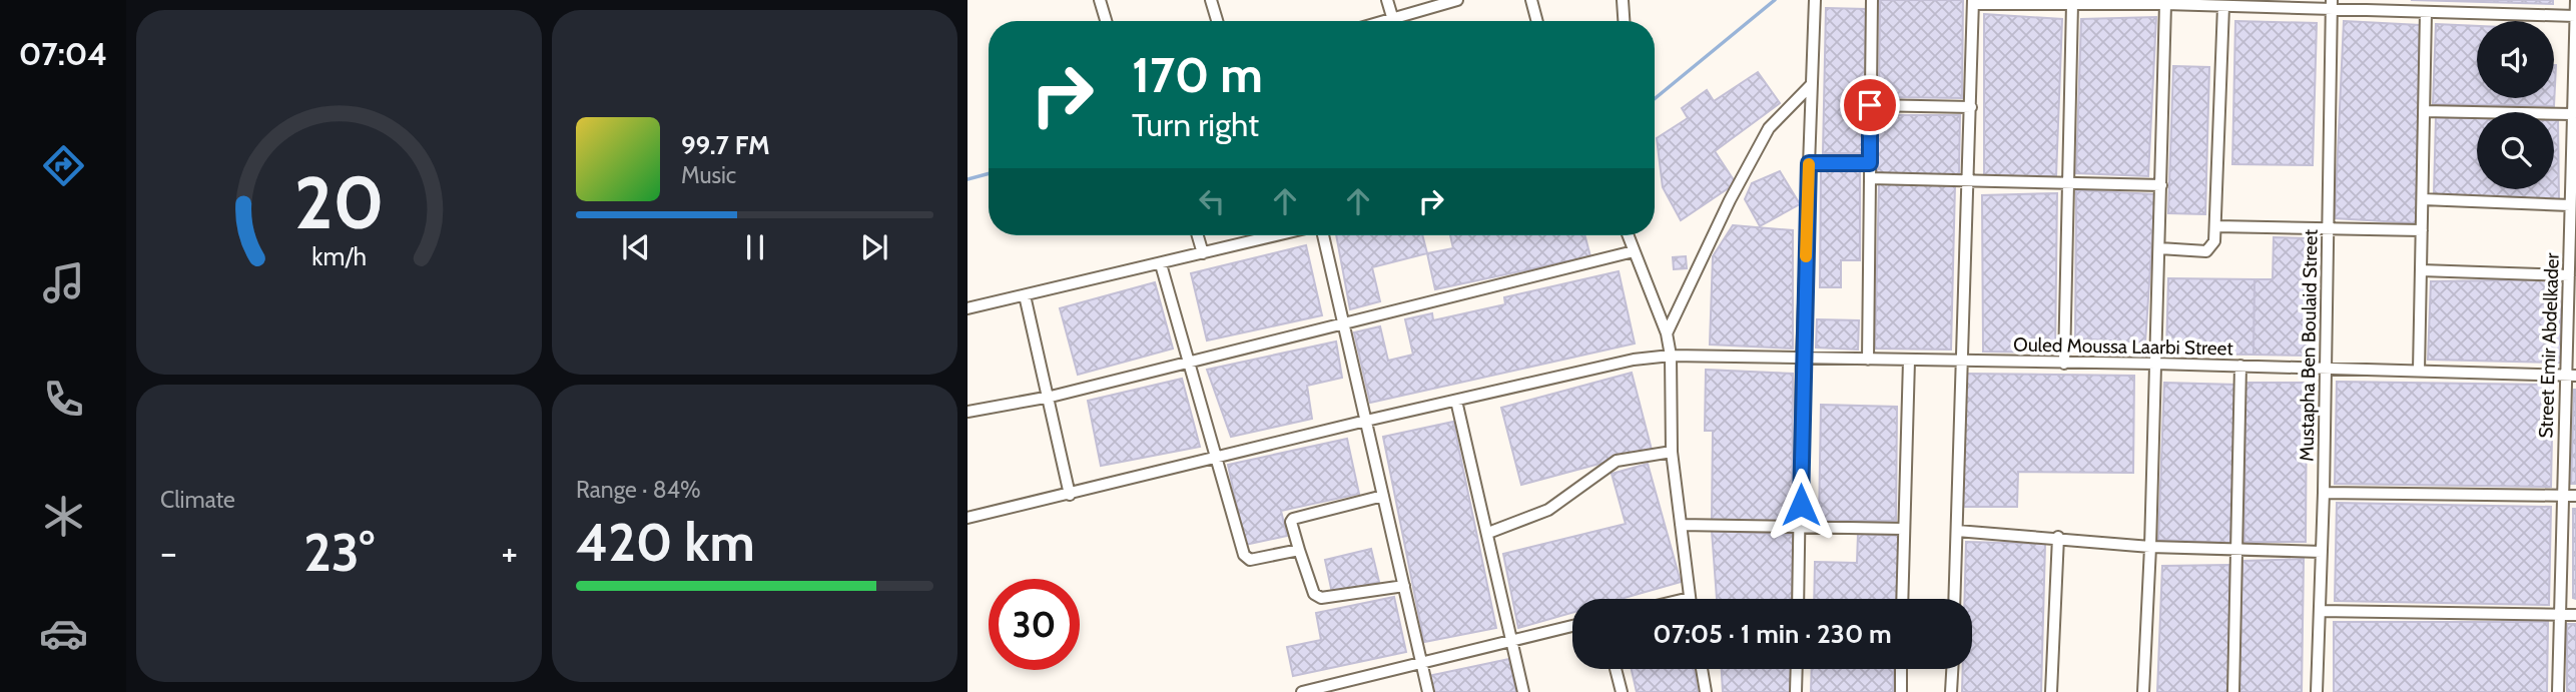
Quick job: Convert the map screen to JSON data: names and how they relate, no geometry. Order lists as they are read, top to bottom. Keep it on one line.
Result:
{"streets":{"street":["Mustapha Ben Boulaid Street","Street Emir Abdelkader","Ouled Moussa Laarbi Street"]},"crossings":[["Mustapha Ben Boulaid Street","Ouled Moussa Laarbi Street"],["Street Emir Abdelkader","Ouled Moussa Laarbi Street"]],"page":{"tabs":"07:04","turn":["170 m","Turn right"],"song":["99.7 FM","Music"],"tile":["Climate",["Range · 84%","420 km"]],"heat":["−","23°","+"],"limit":"30","trip":"07:05 · 1 min · 230 m","gauge":["20","km/h"]}}
